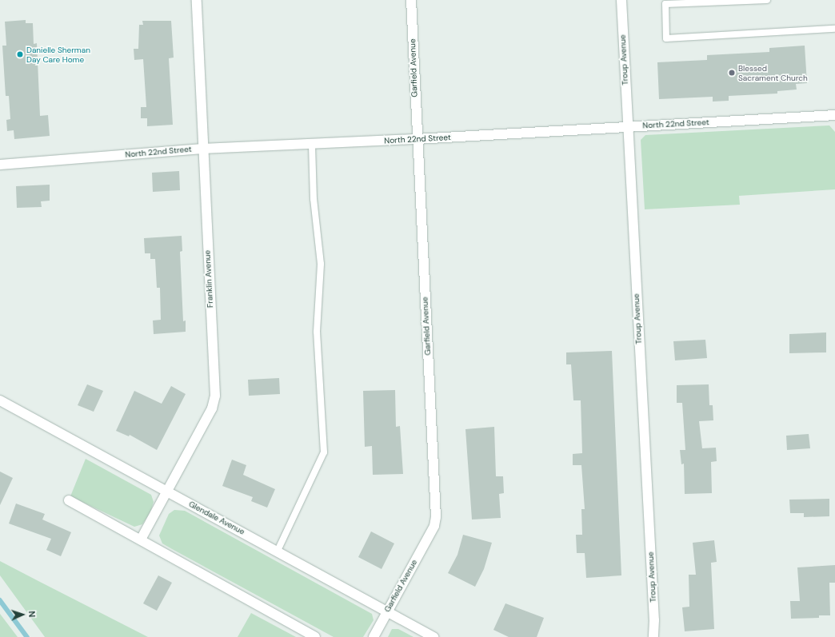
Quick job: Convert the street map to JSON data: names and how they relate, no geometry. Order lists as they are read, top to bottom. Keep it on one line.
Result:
{"streets":{"street":["Troup Avenue","Garfield Avenue","North 22nd Street","Franklin Avenue","Glendale Avenue"]},"crossings":[["Troup Avenue","North 22nd Street"],["Garfield Avenue","North 22nd Street"],["Garfield Avenue","Glendale Avenue"],["North 22nd Street","Franklin Avenue"],["Franklin Avenue","Glendale Avenue"]],"places":["Danielle Sherman Day Care Home","Blessed Sacrament Church"],"north":"right"}
